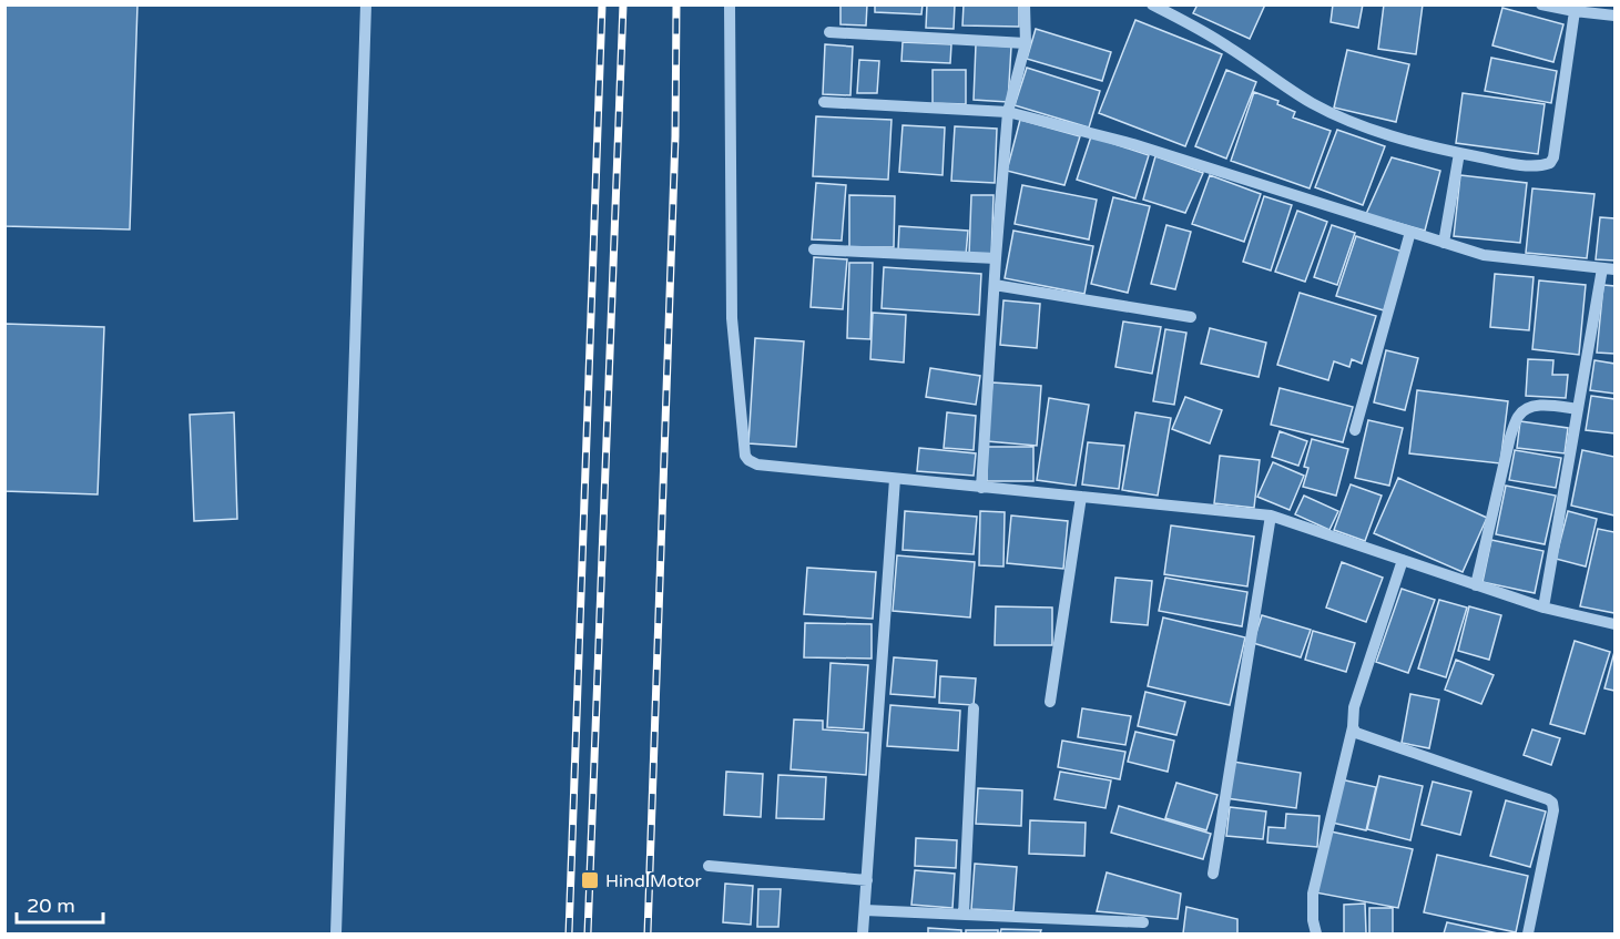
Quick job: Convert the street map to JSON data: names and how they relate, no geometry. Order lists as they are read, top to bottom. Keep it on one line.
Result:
{"places":{"transit":["Hind Motor"]},"scale_bar":"20 m"}
